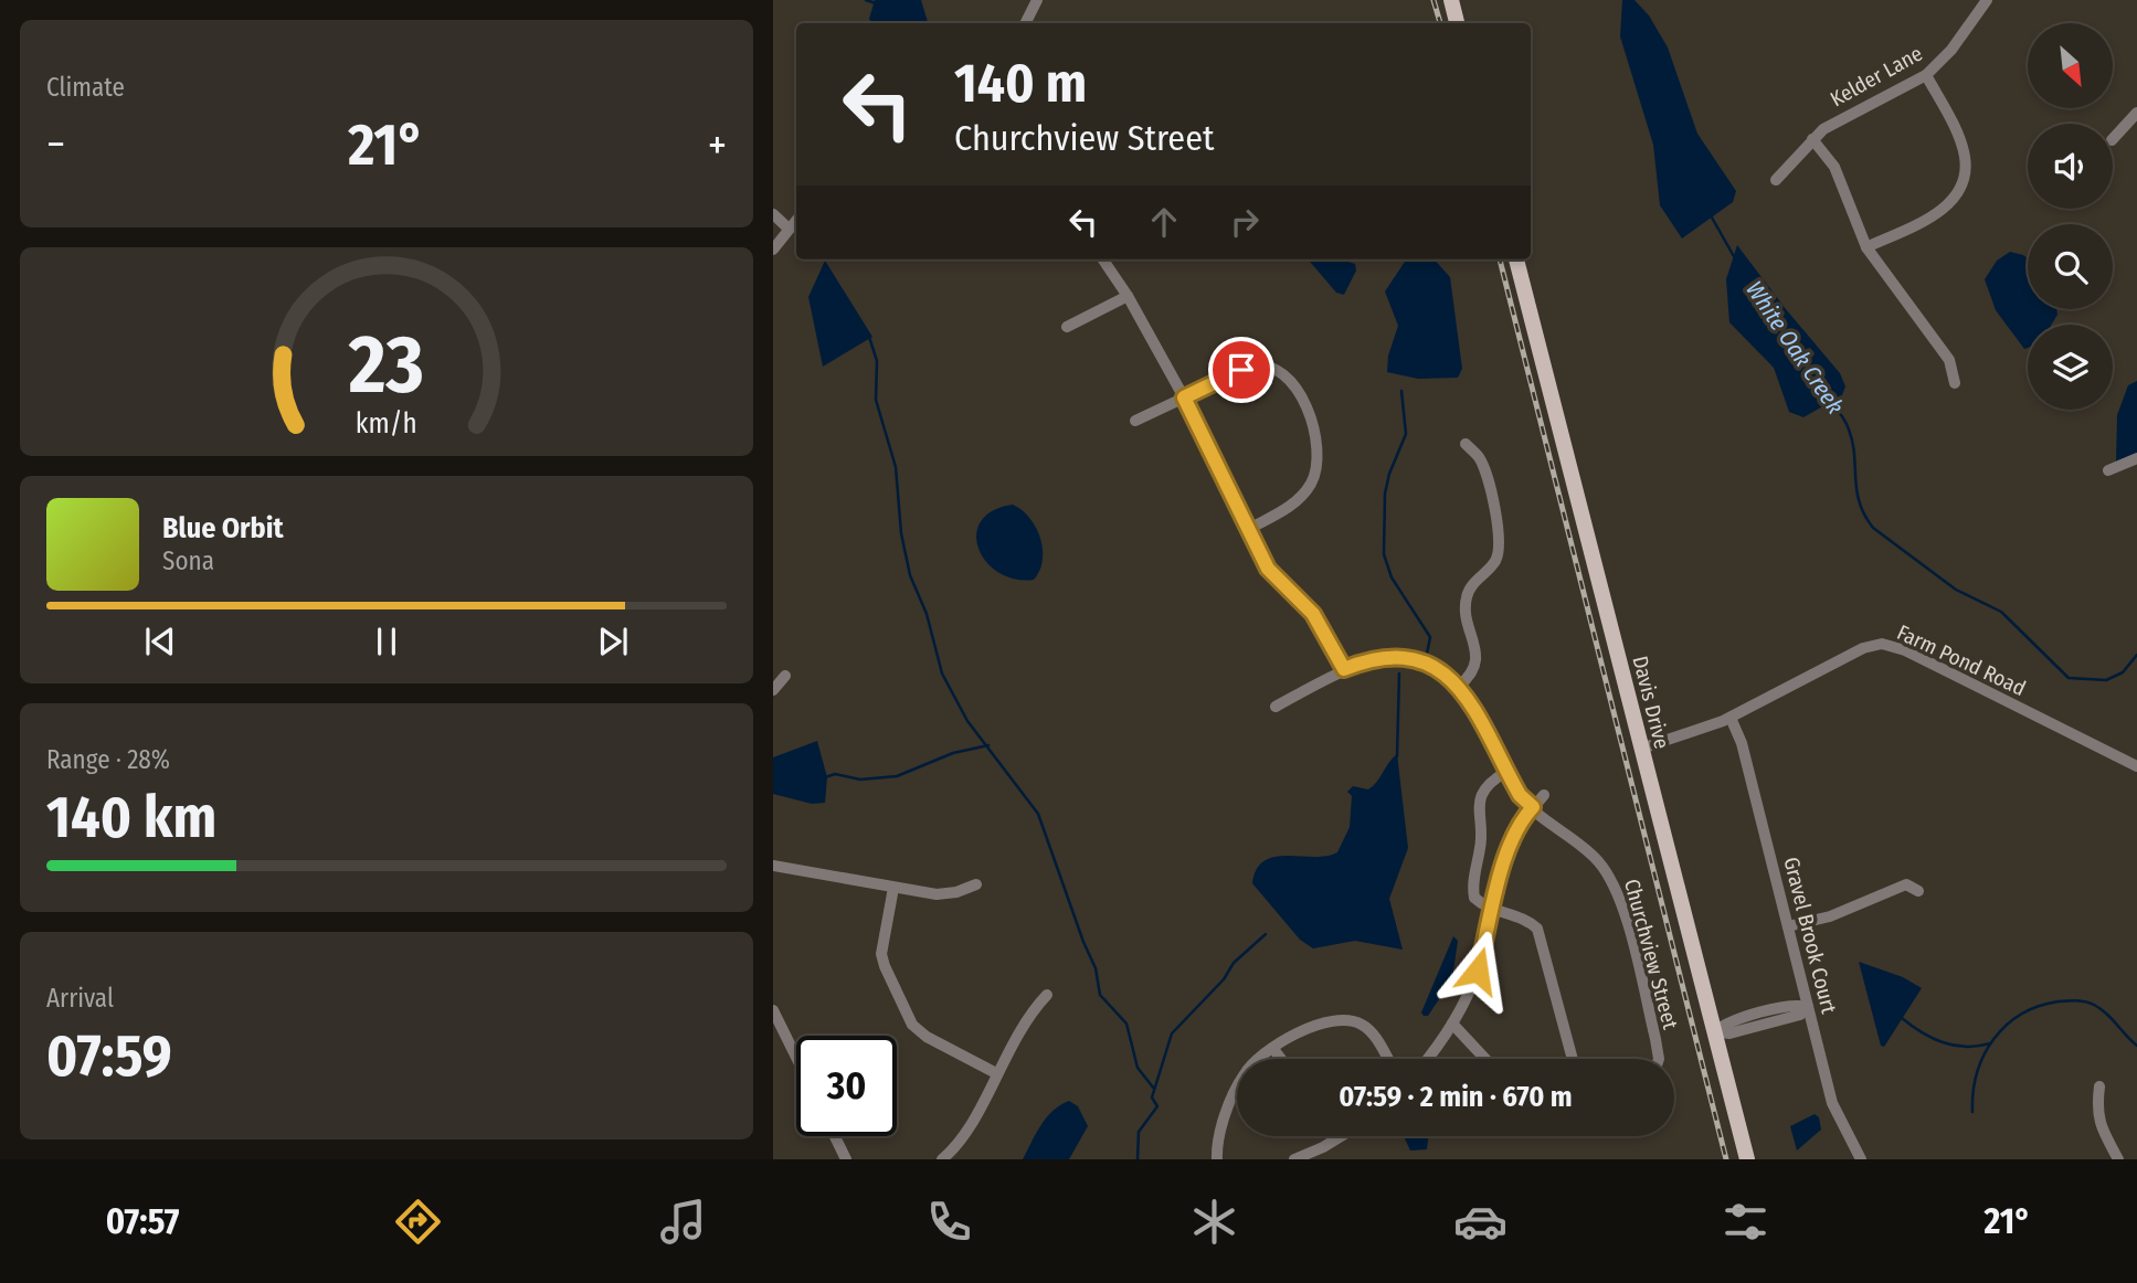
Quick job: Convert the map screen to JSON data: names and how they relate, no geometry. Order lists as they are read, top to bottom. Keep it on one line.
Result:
{"streets":{"main road":["Davis Drive"],"street":["Kelder Lane","Farm Pond Road","Gravel Brook Court","Churchview Street"]},"crossings":[["Farm Pond Road","Davis Drive"],["Farm Pond Road","Gravel Brook Court"]],"water":["White Oak Creek"],"north":"bottom right","page":{"tile":["Climate",["Range · 28%","140 km"],["Arrival","07:59"]],"turn":["140 m","Churchview Street"],"heat":["−","21°","+"],"song":["Blue Orbit","Sona"],"limit":"30","trip":"07:59 · 2 min · 670 m","tabs":["07:57","21°"],"gauge":["23","km/h"]}}
